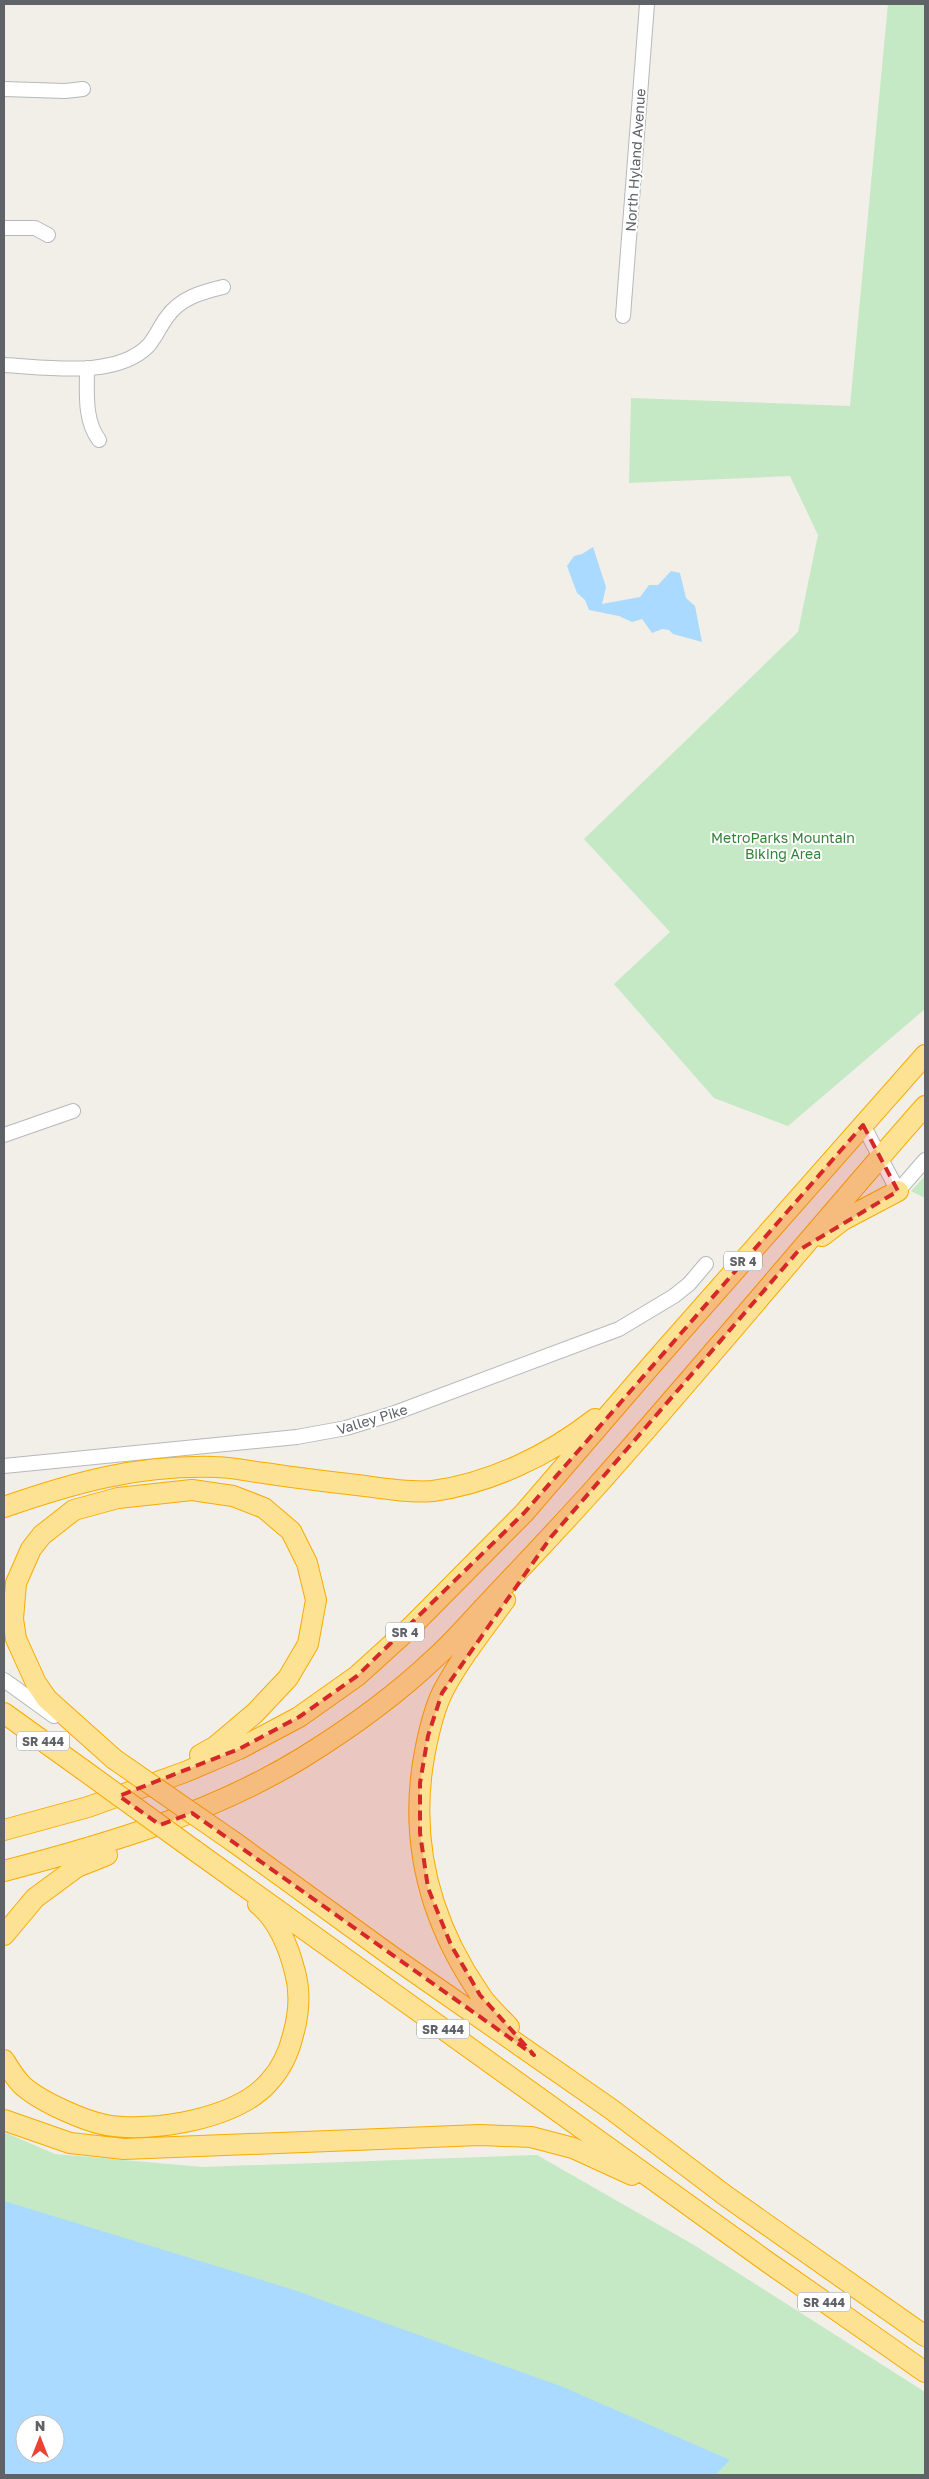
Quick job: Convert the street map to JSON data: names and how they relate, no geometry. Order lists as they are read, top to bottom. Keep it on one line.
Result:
{"streets":{"highway":["SR 4","SR 444"],"street":["North Hyland Avenue","Valley Pike"]},"parks":["MetroParks Mountain Biking Area"],"north":"top"}
